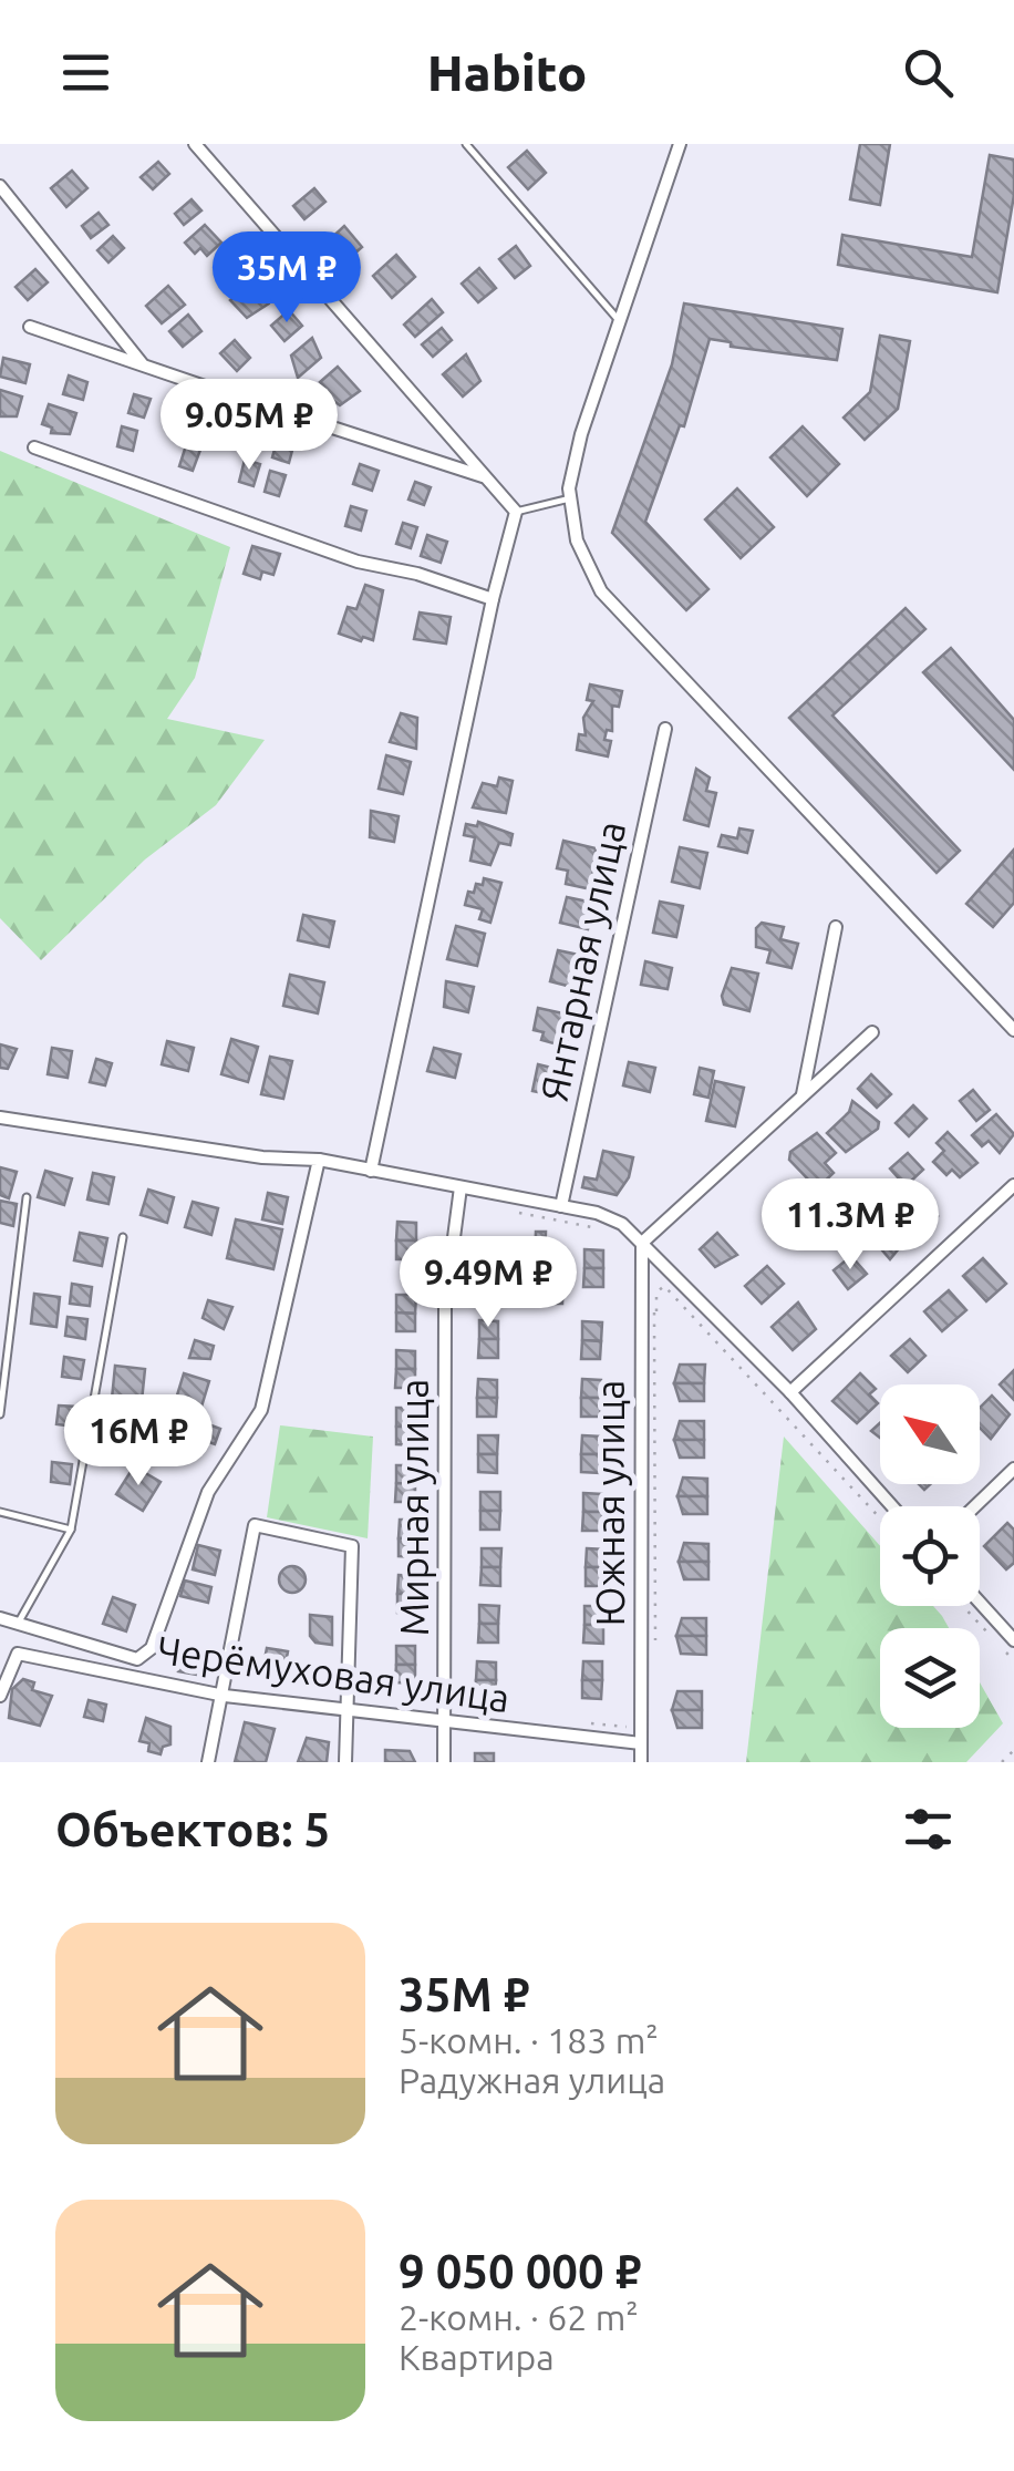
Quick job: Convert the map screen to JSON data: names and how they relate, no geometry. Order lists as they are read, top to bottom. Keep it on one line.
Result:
{"streets":{"street":["Янтарная улица","Южная улица","Мирная улица","Черёмуховая улица"]},"crossings":[["Южная улица","Черёмуховая улица"],["Мирная улица","Черёмуховая улица"]],"north":"top left","page":{"header":"Habito","price":["35M ₽","9.05M ₽","11.3M ₽","9.49M ₽","16M ₽"],"heading":"Объектов: 5","list":[{"name":"35M ₽","note":"5-комн. · 183 m² · Радужная улица"},{"name":"9 050 000 ₽","note":"2-комн. · 62 m² · Квартира"}]}}
